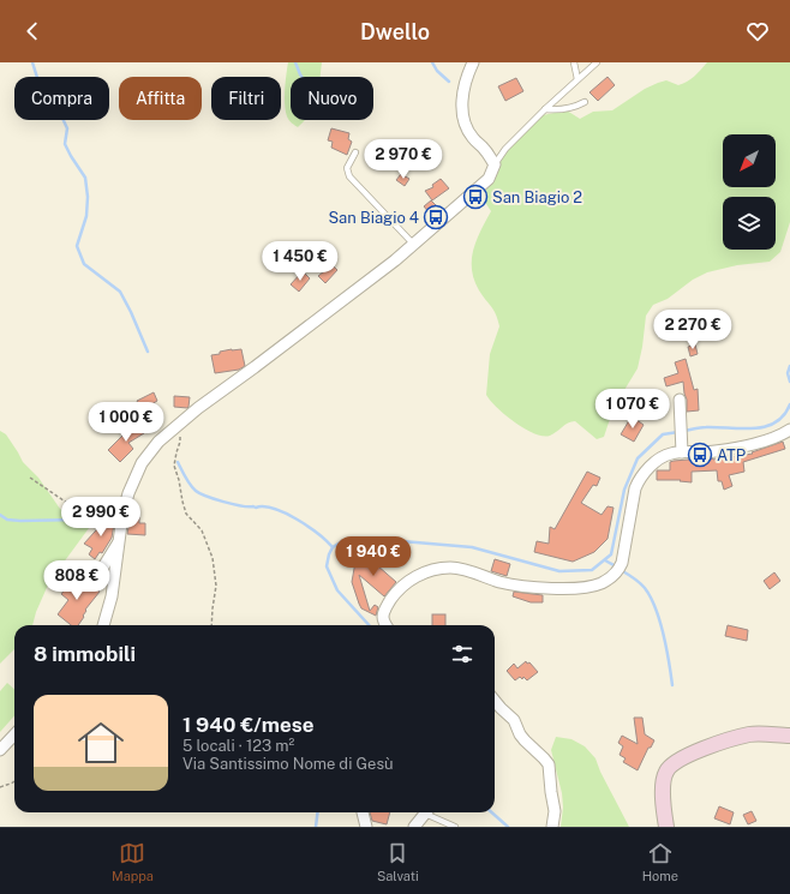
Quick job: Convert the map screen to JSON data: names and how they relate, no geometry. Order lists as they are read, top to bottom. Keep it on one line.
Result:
{"places":{"bus stop":["San Biagio 2","San Biagio 4","ATP"]},"north":"bottom left","page":{"header":"Dwello","chip":["Compra","Affitta","Filtri","Nuovo"],"price":["2 970 €","1 450 €","2 270 €","1 070 €","1 000 €","2 990 €","1 940 €","808 €"],"heading":"8 immobili","list":[{"name":"1 940 €/mese","note":"5 locali · 123 m² · Via Santissimo Nome di Gesù"}],"tabs":["Mappa","Salvati","Home"]}}
